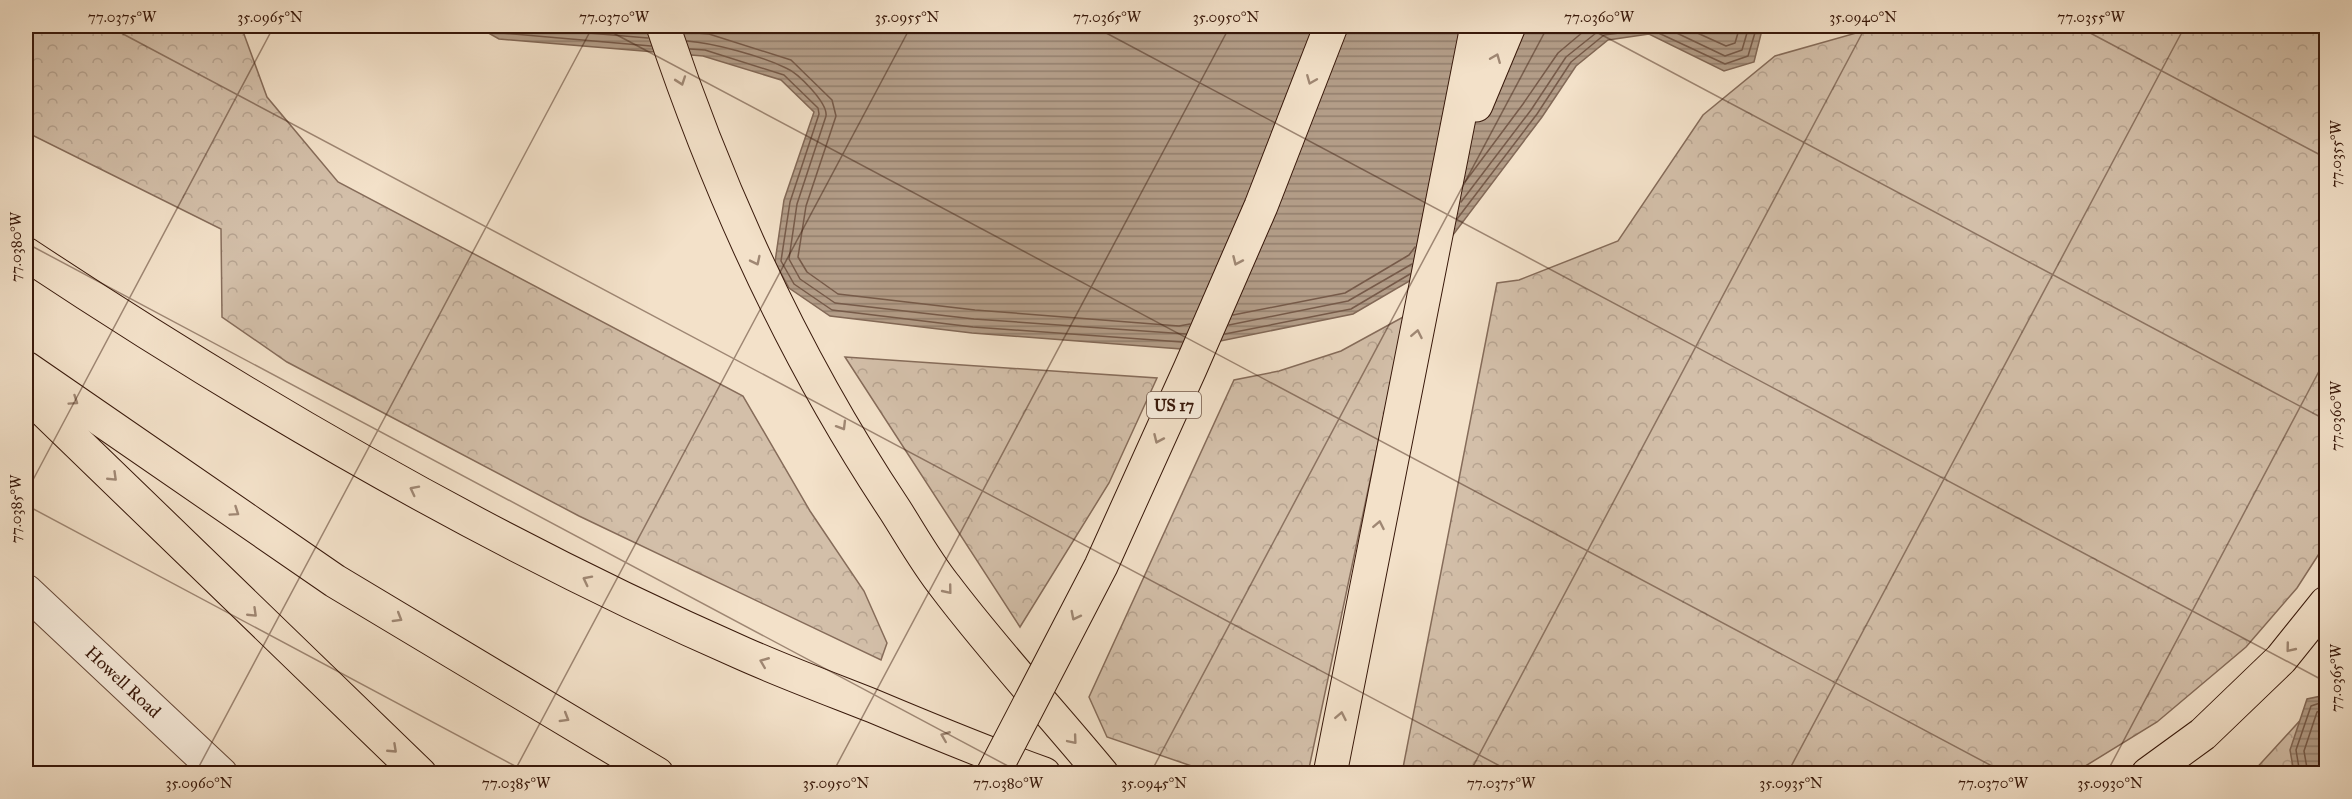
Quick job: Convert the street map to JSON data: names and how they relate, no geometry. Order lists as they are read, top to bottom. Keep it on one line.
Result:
{"streets":{"highway":["US 17"],"street":["Howell Road"]},"coordinates":["77.0375°W","35.0965°N","77.0370°W","35.0955°N","77.0365°W","35.0950°N","77.0360°W","35.0940°N","77.0355°W","77.0380°W","77.0385°W","35.0960°N","35.0945°N","35.0935°N","35.0930°N"]}
